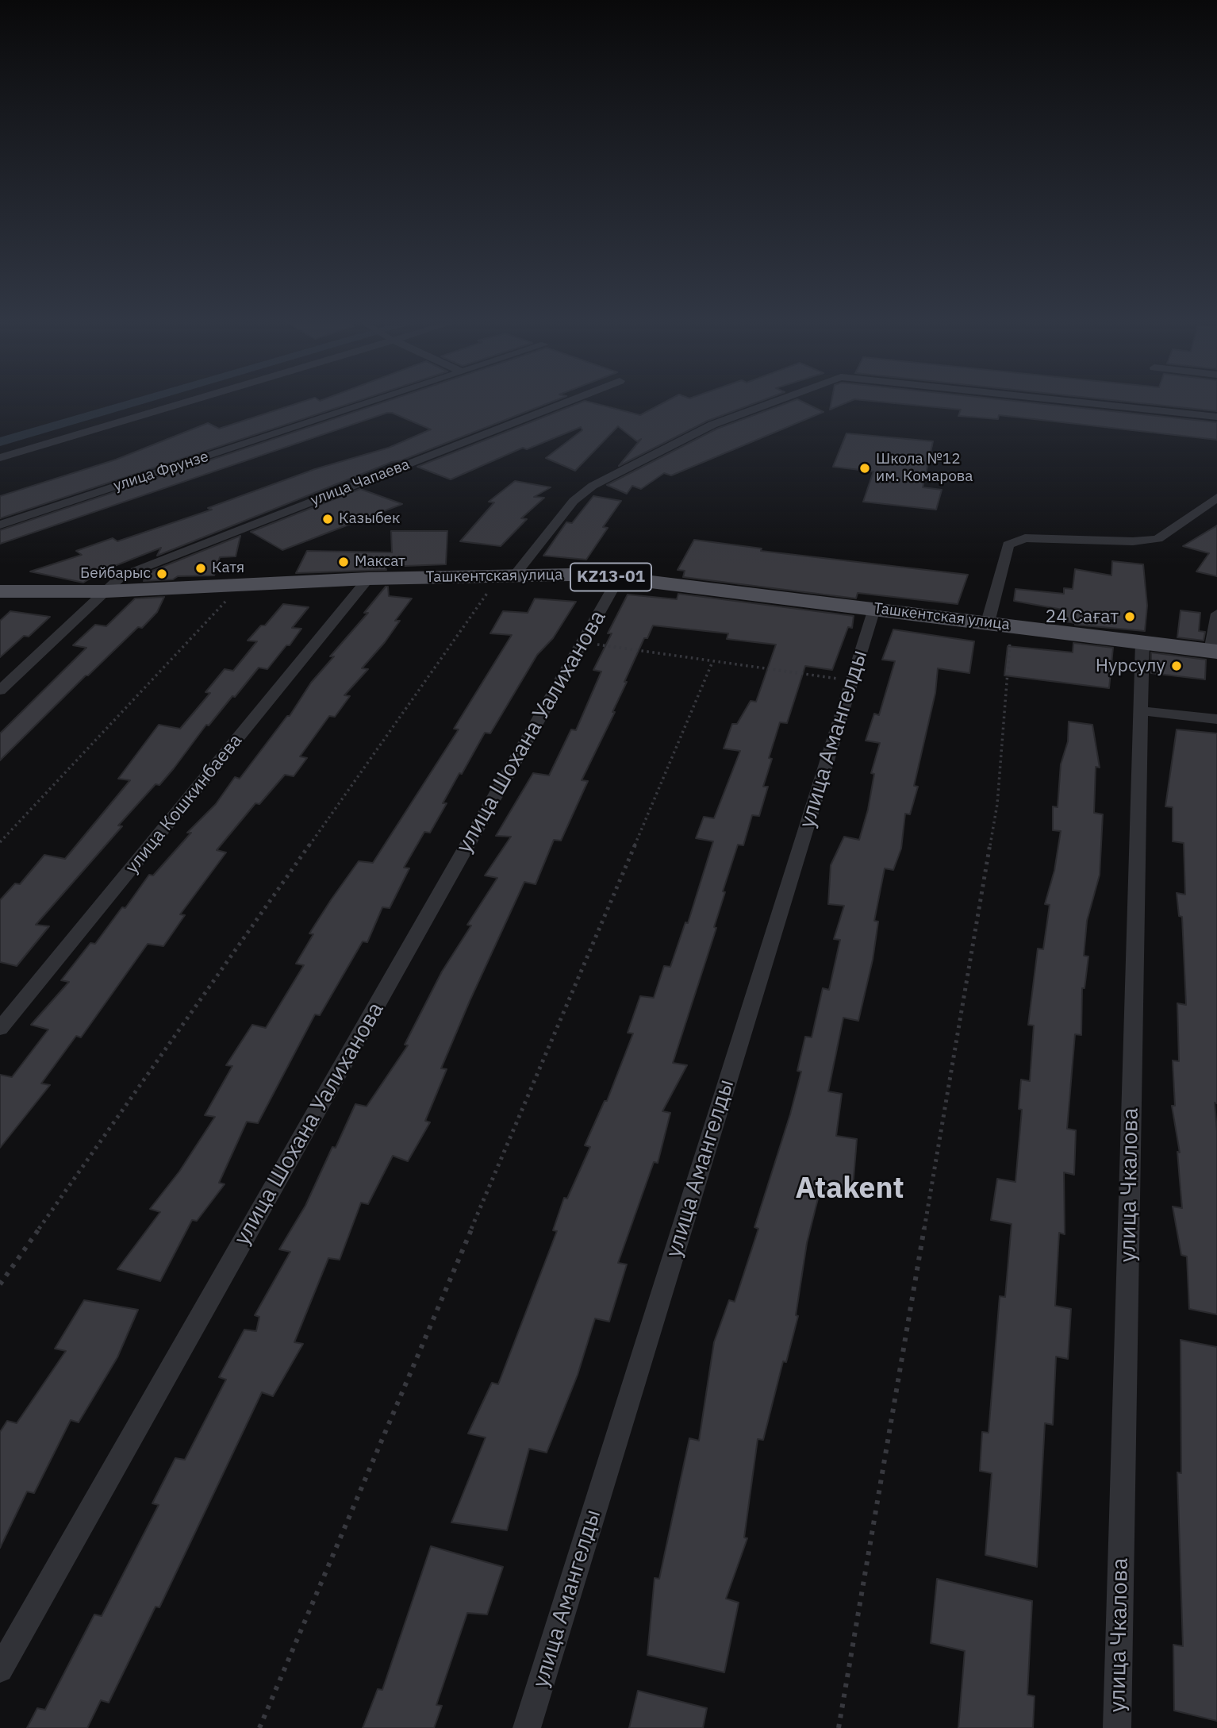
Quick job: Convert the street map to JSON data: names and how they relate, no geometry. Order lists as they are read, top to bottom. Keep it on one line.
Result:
{"streets":{"main road":["Ташкентская улица","KZ13-01"],"street":["улица Фрунзе","улица Чапаева","улица Шохана Уалиханова","улица Амангелды","улица Кошкинбаева","улица Чкалова"]},"crossings":[["улица Чапаева","Ташкентская улица"],["Ташкентская улица","улица Шохана Уалиханова"],["Ташкентская улица","улица Амангелды"],["Ташкентская улица","улица Кошкинбаева"],["Ташкентская улица","улица Чкалова"]],"districts":["Atakent"],"places":["Школа №12 им. Комарова","Казыбек","Максат","Катя","Бейбарыс","24 Сағат","Нурсулу"]}
